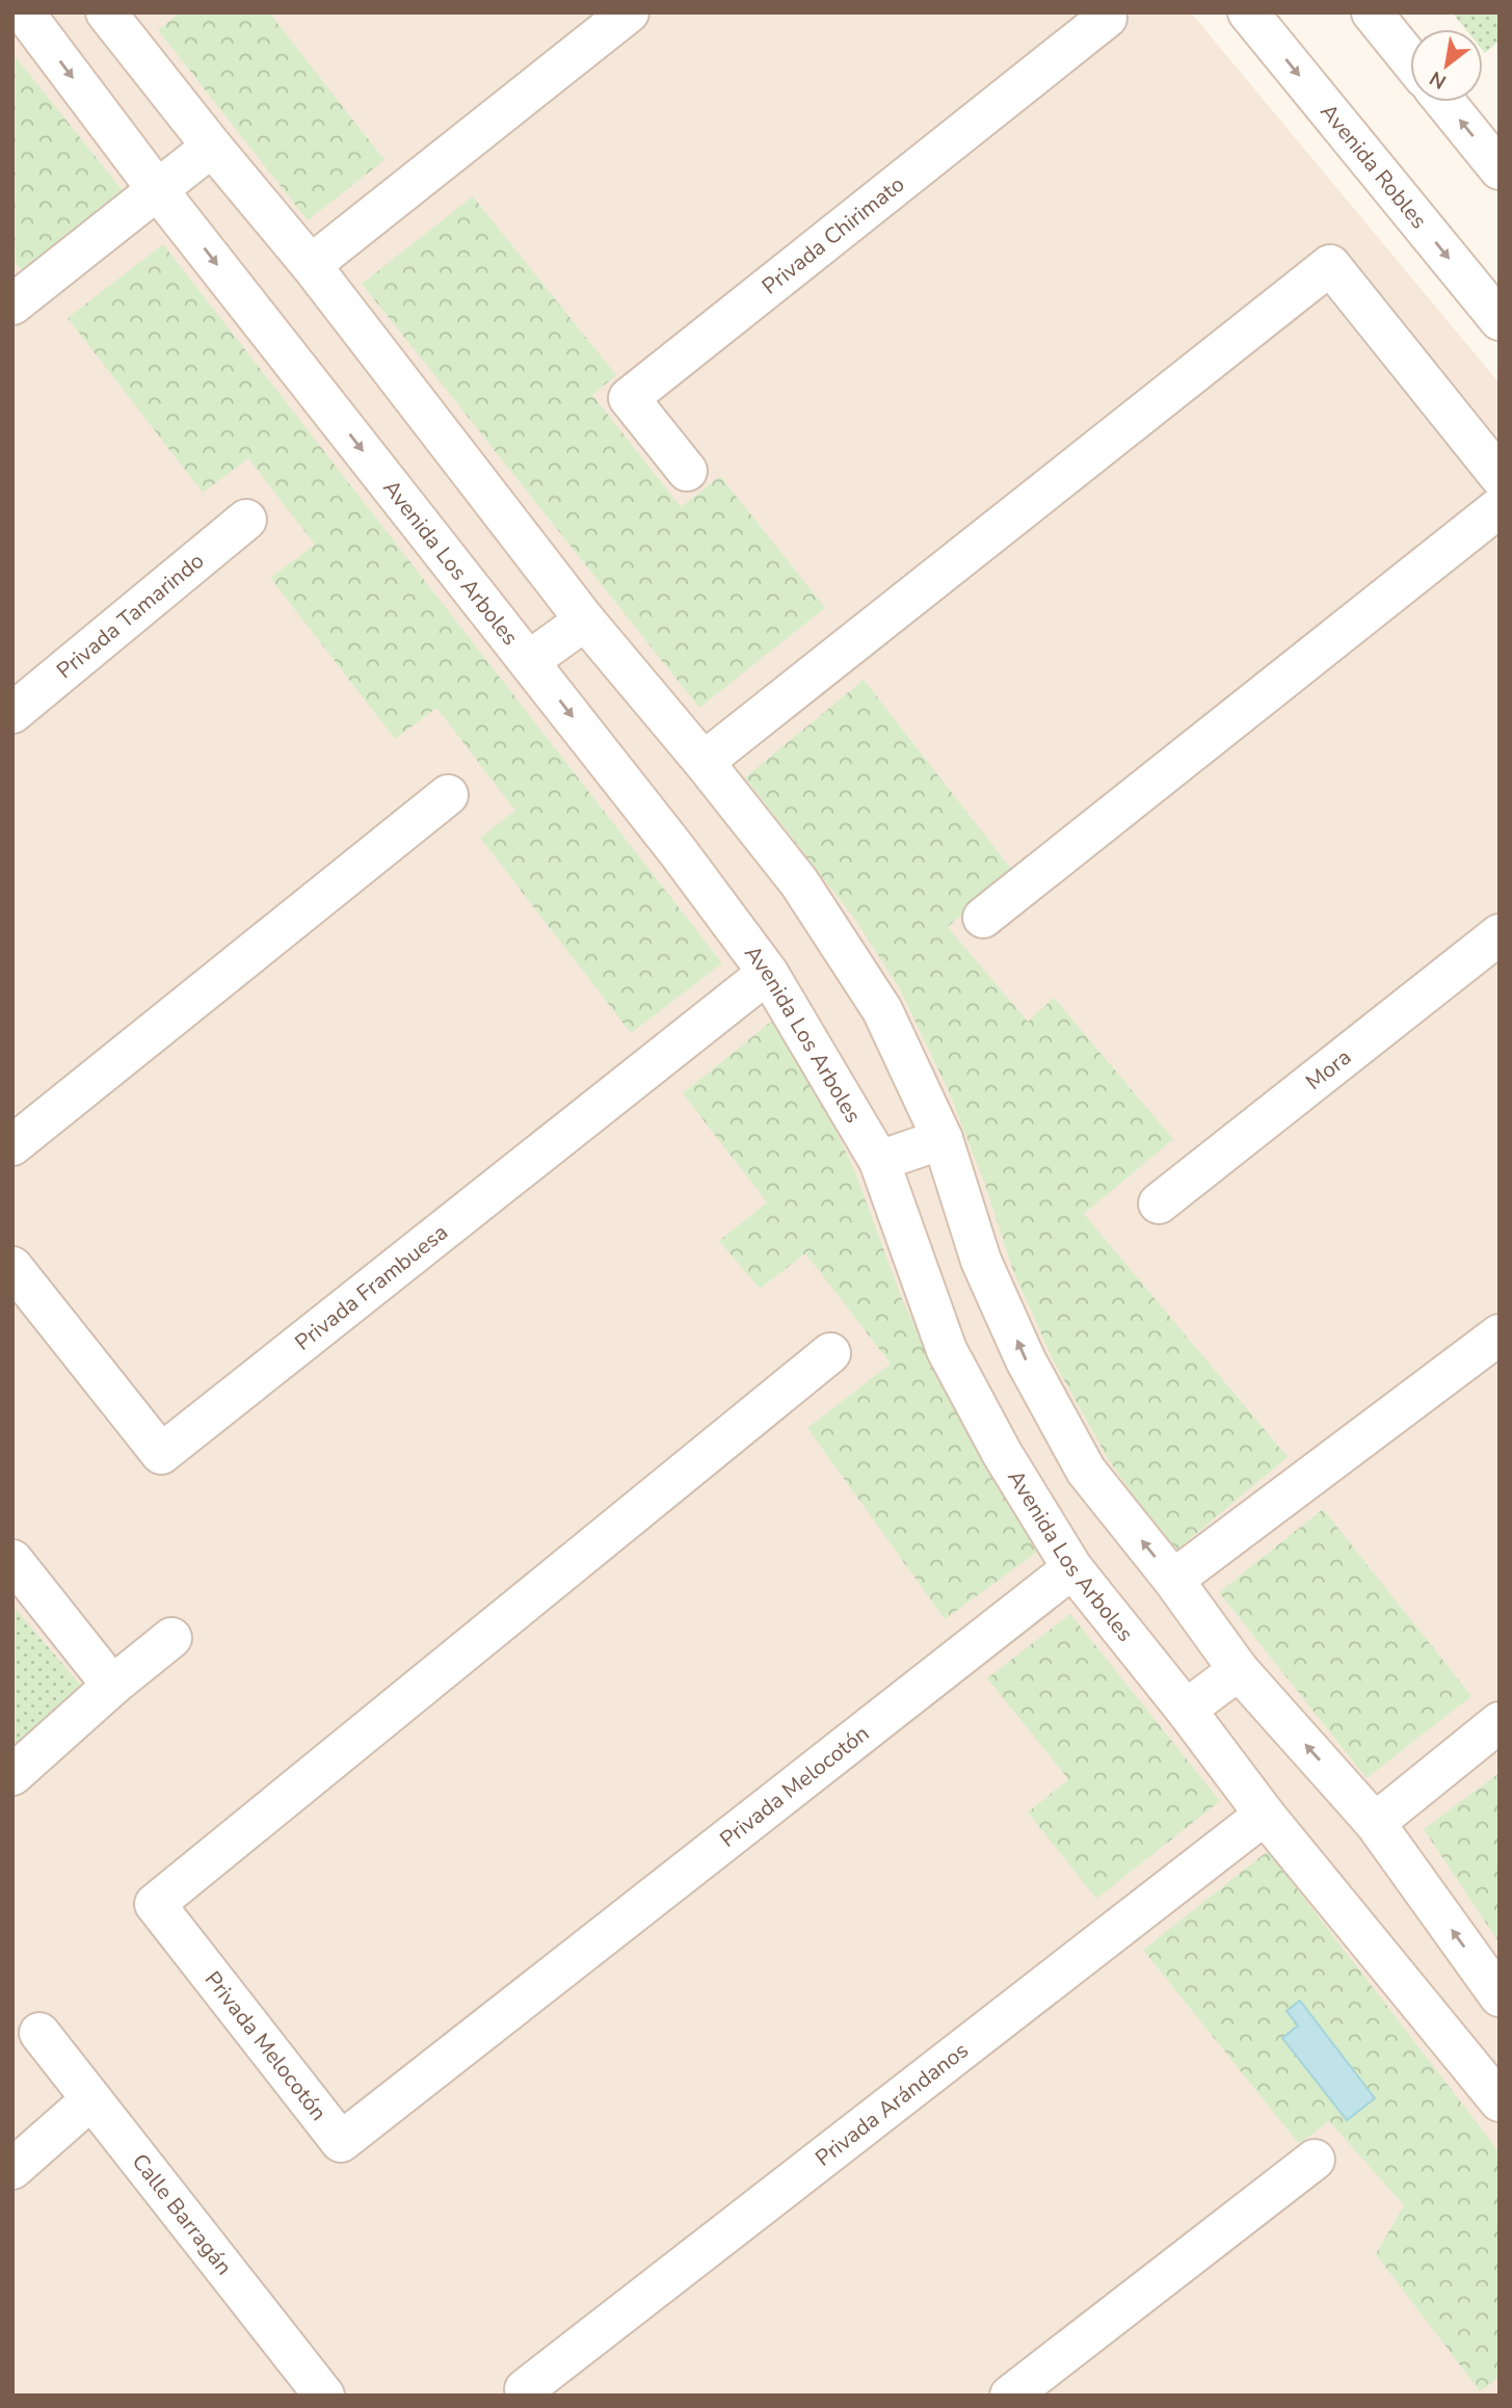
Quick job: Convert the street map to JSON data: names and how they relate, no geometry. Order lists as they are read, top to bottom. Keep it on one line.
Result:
{"streets":{"street":["Avenida Robles","Privada Chirimato","Avenida Los Arboles","Privada Tamarindo","Mora","Privada Frambuesa","Privada Melocotón","Privada Arándanos","Calle Barragán"]},"crossings":[["Avenida Los Arboles","Privada Frambuesa"],["Avenida Los Arboles","Privada Melocotón"],["Avenida Los Arboles","Privada Arándanos"]],"north":"bottom left"}
